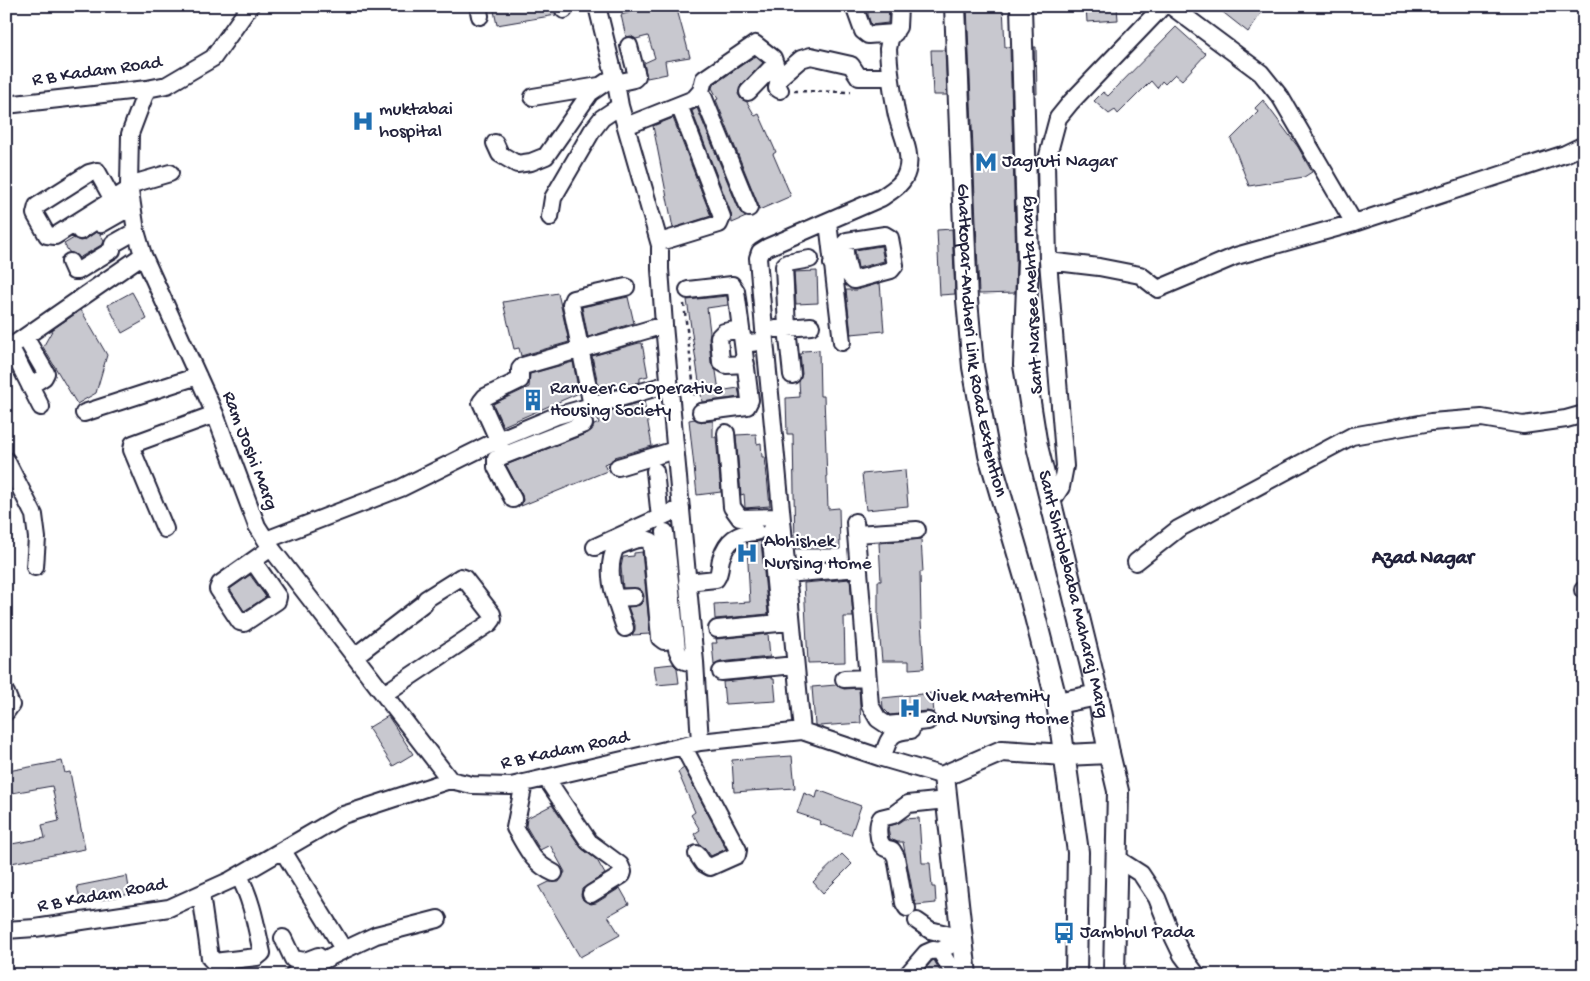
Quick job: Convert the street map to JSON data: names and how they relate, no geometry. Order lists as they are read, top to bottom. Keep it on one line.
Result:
{"streets":{"main road":["Ghatkopar-Andheri Link Road Extention","Sant Shitolebaba Maharaj Marg"],"street":["R B Kadam Road","Sant Narsee Mehta Marg","Ram Joshi Marg"]},"crossings":[["R B Kadam Road","Ram Joshi Marg"],["Sant Narsee Mehta Marg","Sant Shitolebaba Maharaj Marg"],["Ghatkopar-Andheri Link Road Extention","Sant Shitolebaba Maharaj Marg"]],"districts":["Azad Nagar"],"places":{"hospital":["muktabai hospital","Abhishek Nursing Home","Vivek Maternity and Nursing Home"],"metro station":["Jagruti Nagar"],"building":["Ranveer Co-Operative Housing Society"],"bus stop":["Jambhul Pada"]}}
